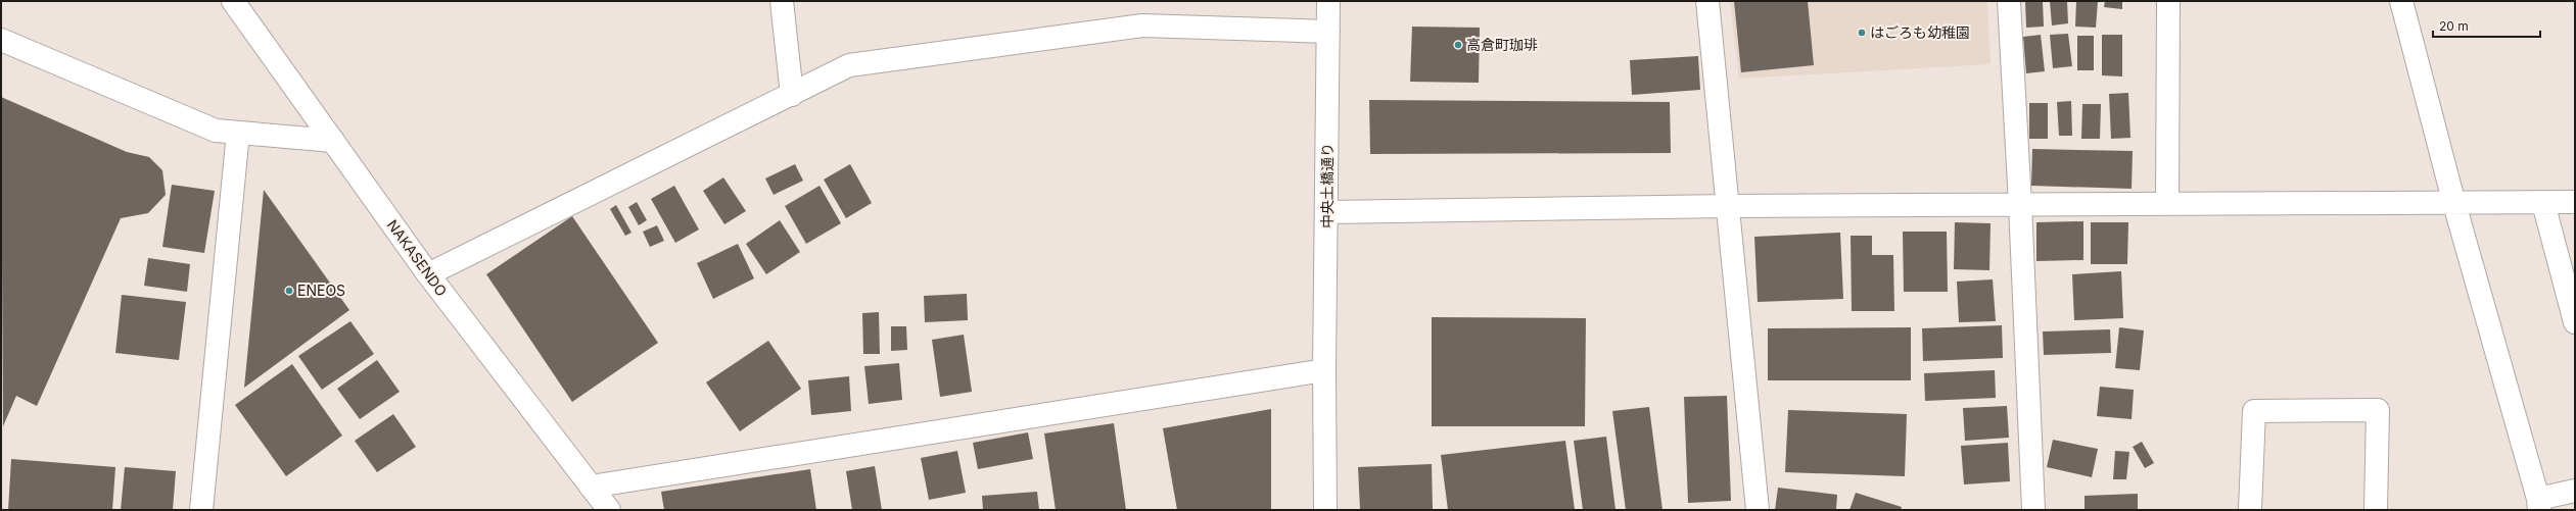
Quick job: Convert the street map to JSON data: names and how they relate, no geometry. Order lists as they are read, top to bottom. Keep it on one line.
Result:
{"streets":{"main road":["中央土橋通り","NAKASENDO"]},"places":["はごろも幼稚園","高倉町珈琲","ENEOS"],"scale_bar":"20 m"}
